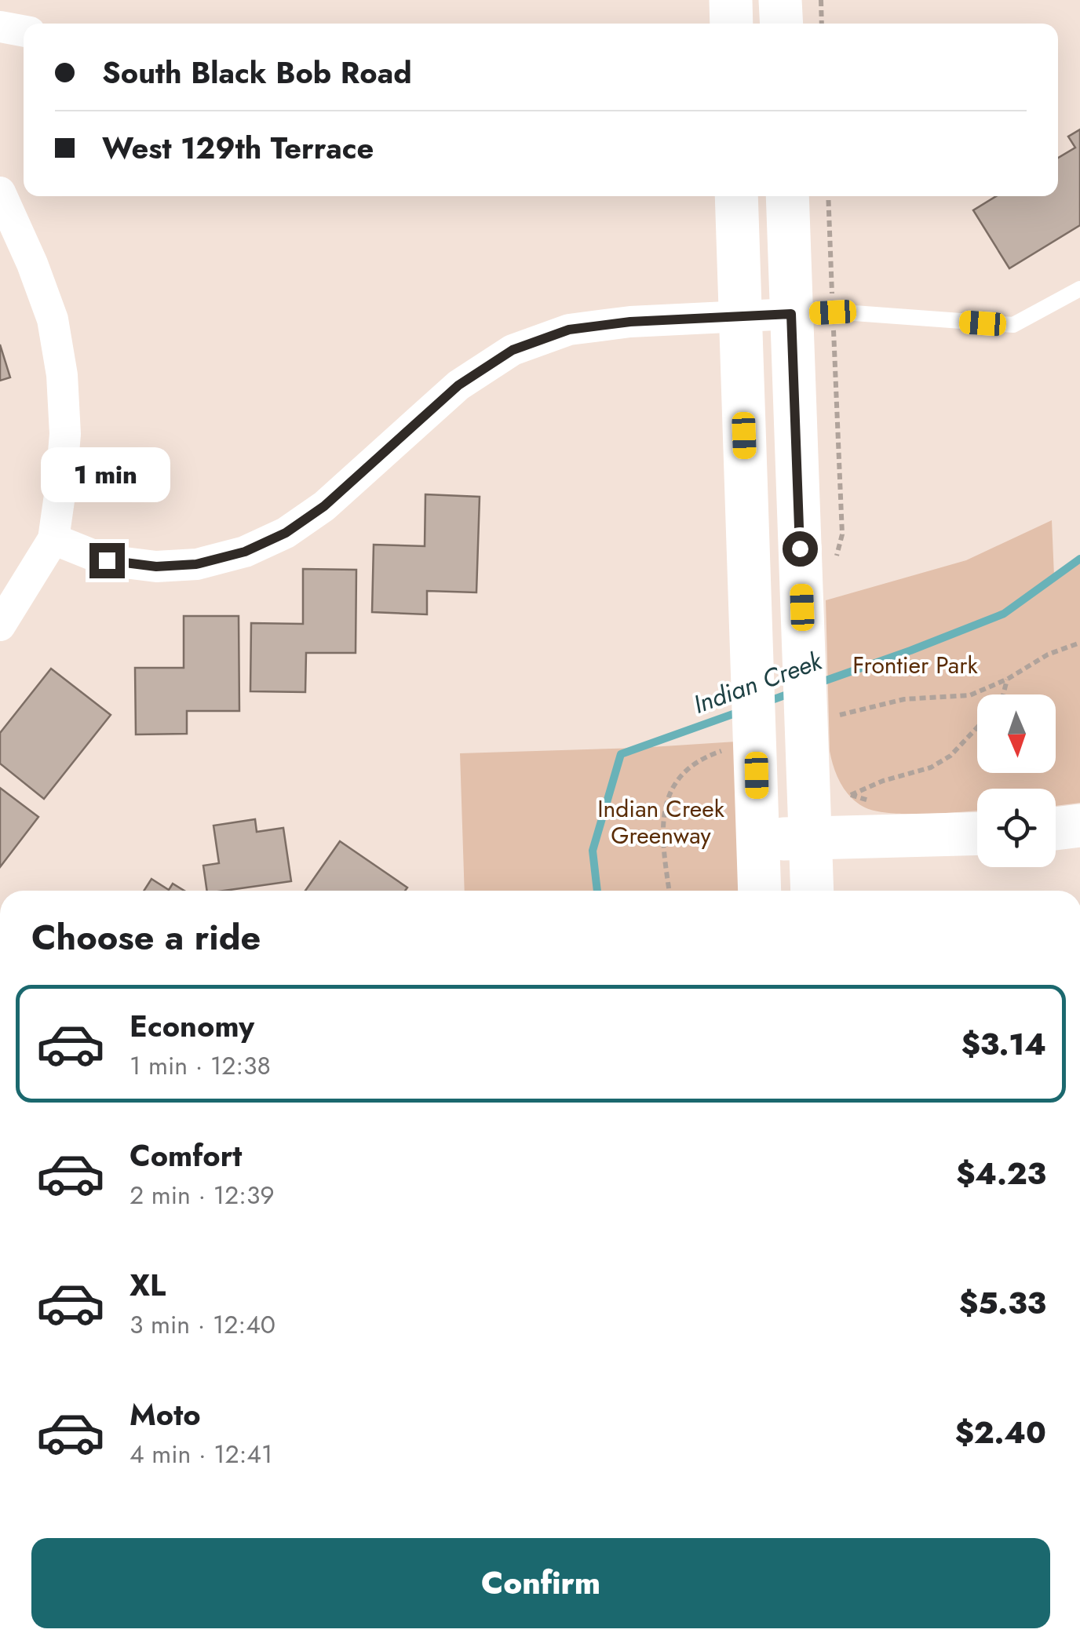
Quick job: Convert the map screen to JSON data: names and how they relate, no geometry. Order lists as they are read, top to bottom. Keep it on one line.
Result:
{"water":["Indian Creek"],"parks":["Frontier Park","Indian Creek Greenway"],"north":"bottom","page":{"banner":["South Black Bob Road","West 129th Terrace"],"bubble":"1 min","heading":"Choose a ride","list":[{"name":"Economy","note":"1 min · 12:38","value":"$3.14"},{"name":"Comfort","note":"2 min · 12:39","value":"$4.23"},{"name":"XL","note":"3 min · 12:40","value":"$5.33"},{"name":"Moto","note":"4 min · 12:41","value":"$2.40"}],"buttons":"Confirm"}}
